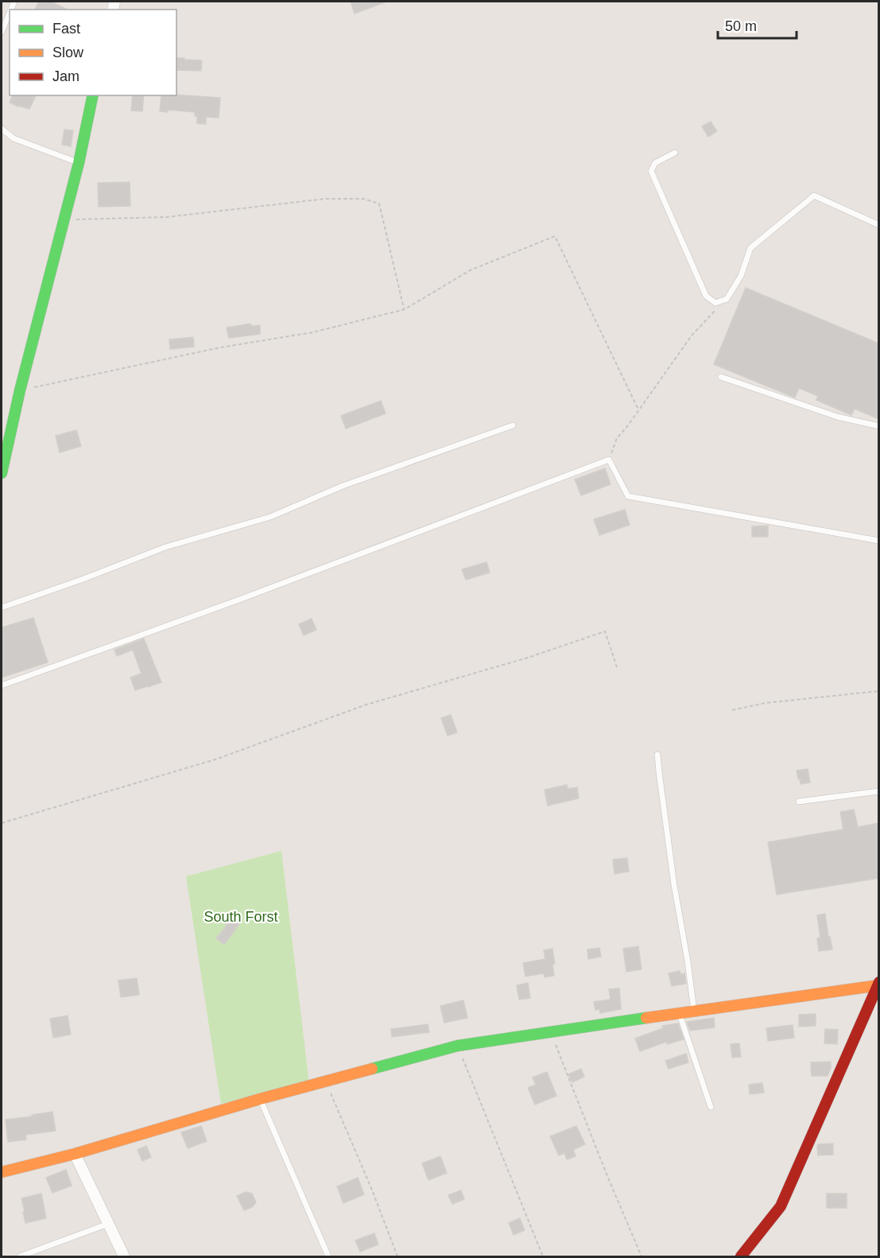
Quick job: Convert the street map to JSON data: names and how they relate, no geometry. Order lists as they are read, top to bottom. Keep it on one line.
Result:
{"parks":["South Forst"],"legend":["Fast","Slow","Jam"],"scale_bar":"50 m"}
